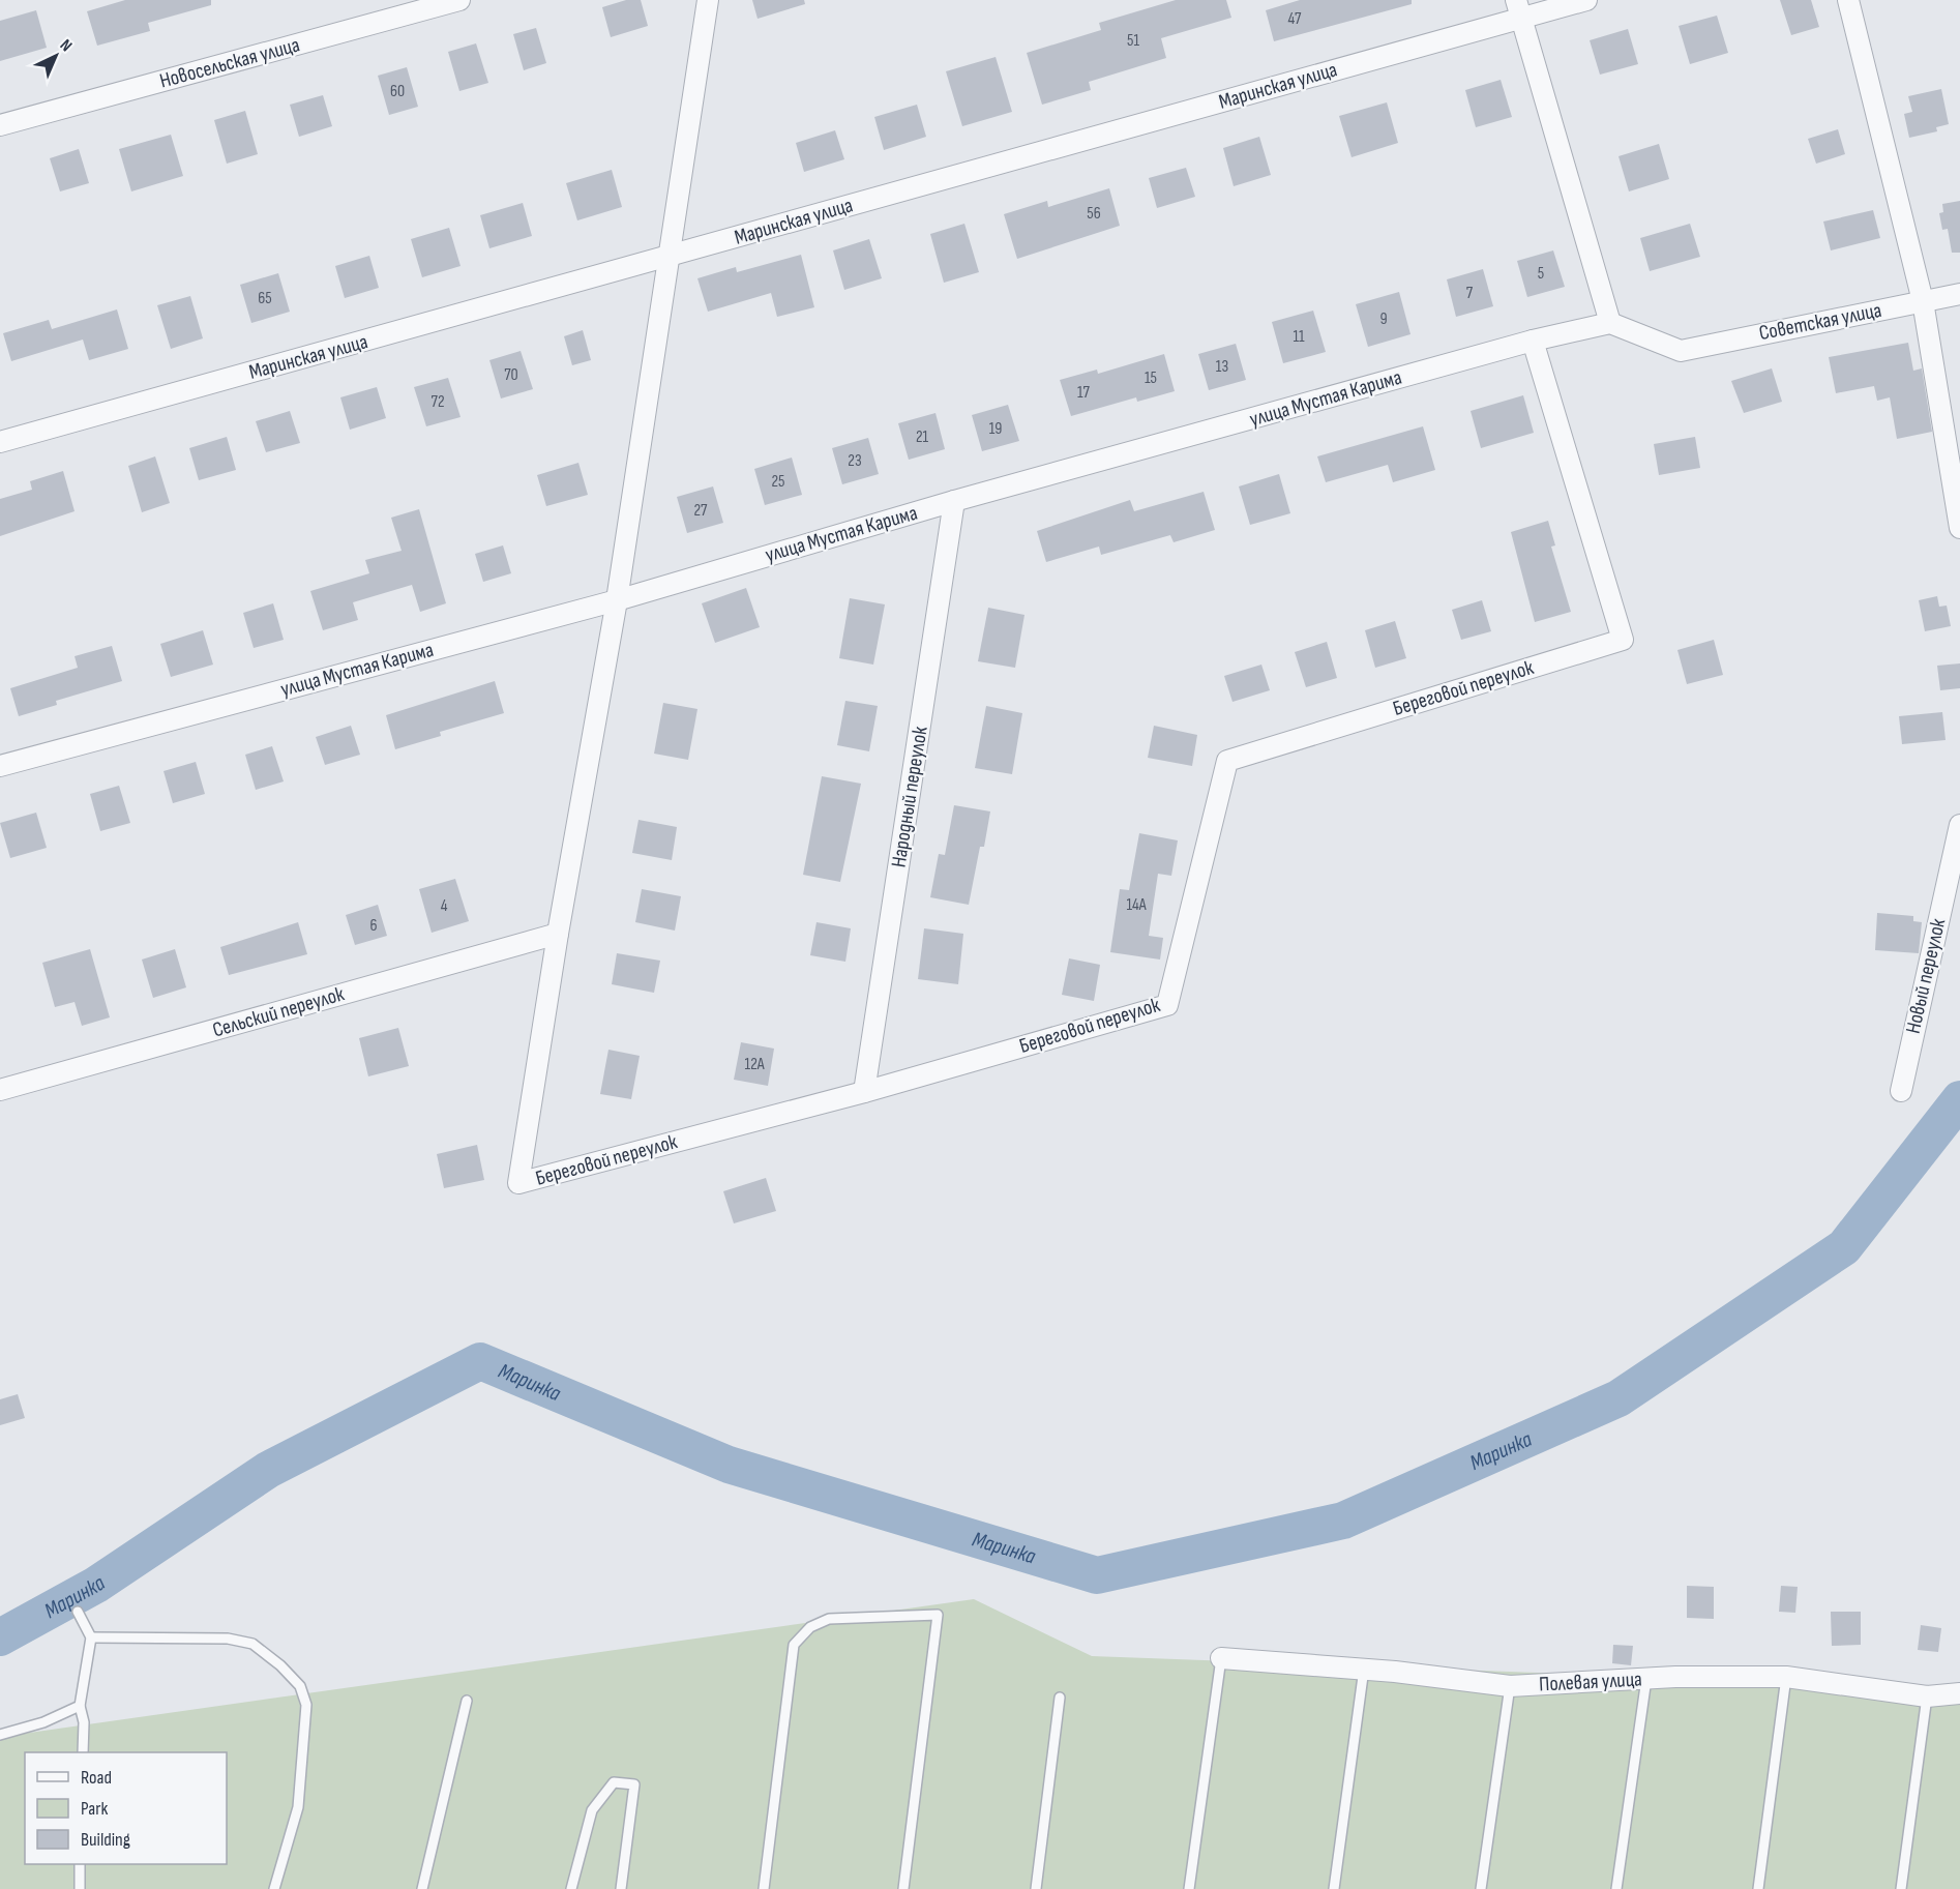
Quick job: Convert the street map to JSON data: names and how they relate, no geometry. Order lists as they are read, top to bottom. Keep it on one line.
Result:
{"streets":{"street":["Новосельская улица","Маринская улица","Советская улица","улица Мустая Карима","Береговой переулок","Народный переулок","Новый переулок","Сельский переулок","Полевая улица"]},"crossings":[["Советская улица","улица Мустая Карима"],["улица Мустая Карима","Береговой переулок"],["улица Мустая Карима","Народный переулок"],["Береговой переулок","Народный переулок"],["Береговой переулок","Сельский переулок"]],"water":["Маринка"],"house_numbers":["47","51","60","56","5","7","65","9","11","13","70","15","17","72","19","21","23","25","27","14А","4","6","12А"],"legend":["Road","Park","Building"],"north":"top right"}
